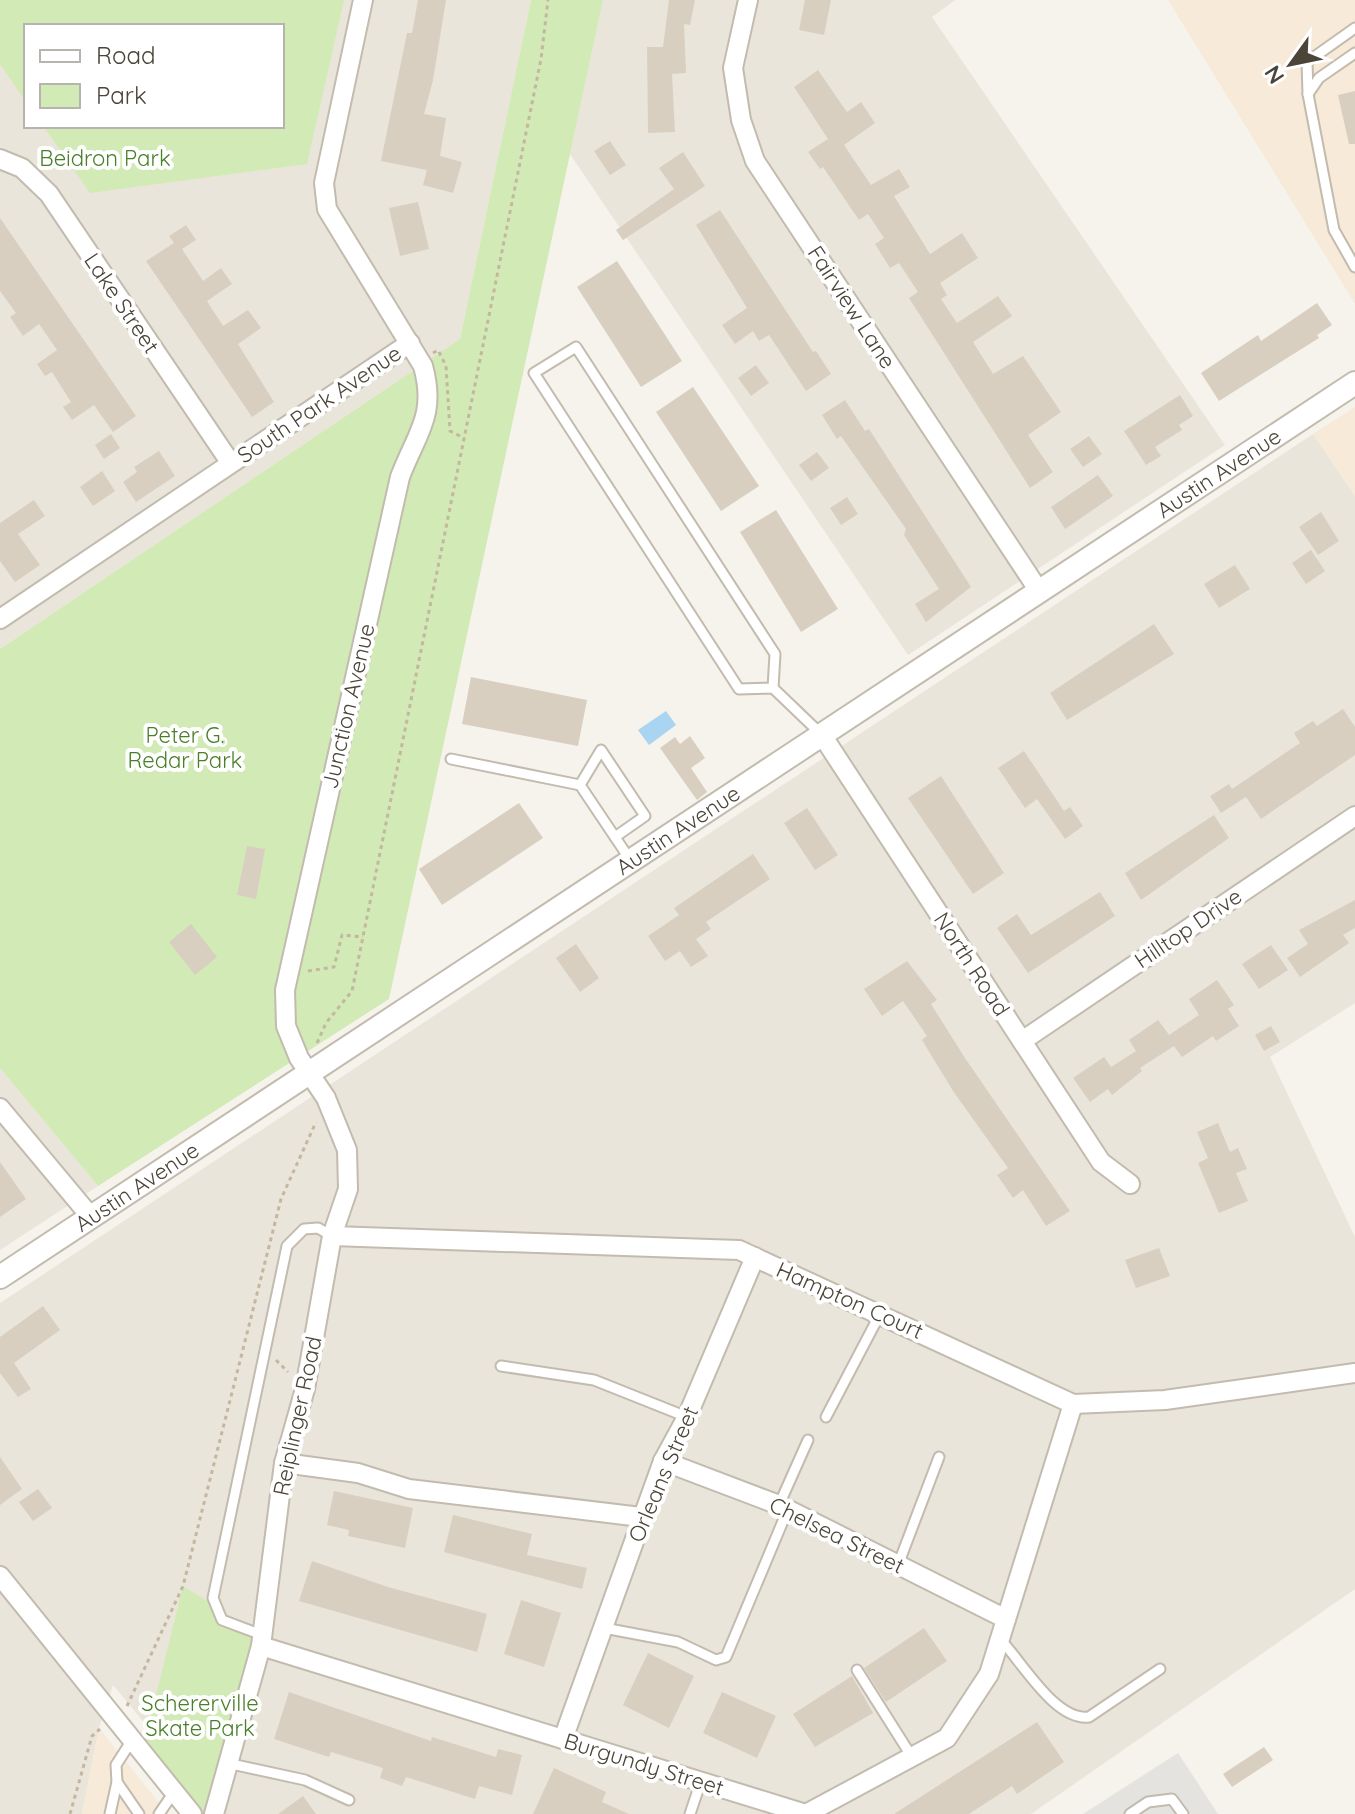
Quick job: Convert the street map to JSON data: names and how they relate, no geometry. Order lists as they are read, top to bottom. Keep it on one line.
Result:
{"streets":{"street":["Lake Street","Fairview Lane","South Park Avenue","Austin Avenue","Junction Avenue","Hilltop Drive","North Road","Hampton Court","Reiplinger Road","Orleans Street","Chelsea Street","Burgundy Street"]},"crossings":[["Lake Street","South Park Avenue"],["Fairview Lane","Austin Avenue"],["South Park Avenue","Junction Avenue"],["Austin Avenue","Junction Avenue"],["Austin Avenue","North Road"],["Austin Avenue","Reiplinger Road"],["Junction Avenue","Reiplinger Road"],["Hilltop Drive","North Road"],["Hampton Court","Reiplinger Road"],["Hampton Court","Orleans Street"],["Hampton Court","Burgundy Street"],["Reiplinger Road","Burgundy Street"],["Orleans Street","Chelsea Street"],["Orleans Street","Burgundy Street"],["Chelsea Street","Burgundy Street"]],"parks":["Beidron Park","Peter G. Redar Park","Schererville Skate Park"],"legend":["Road","Park"],"north":"bottom left"}
